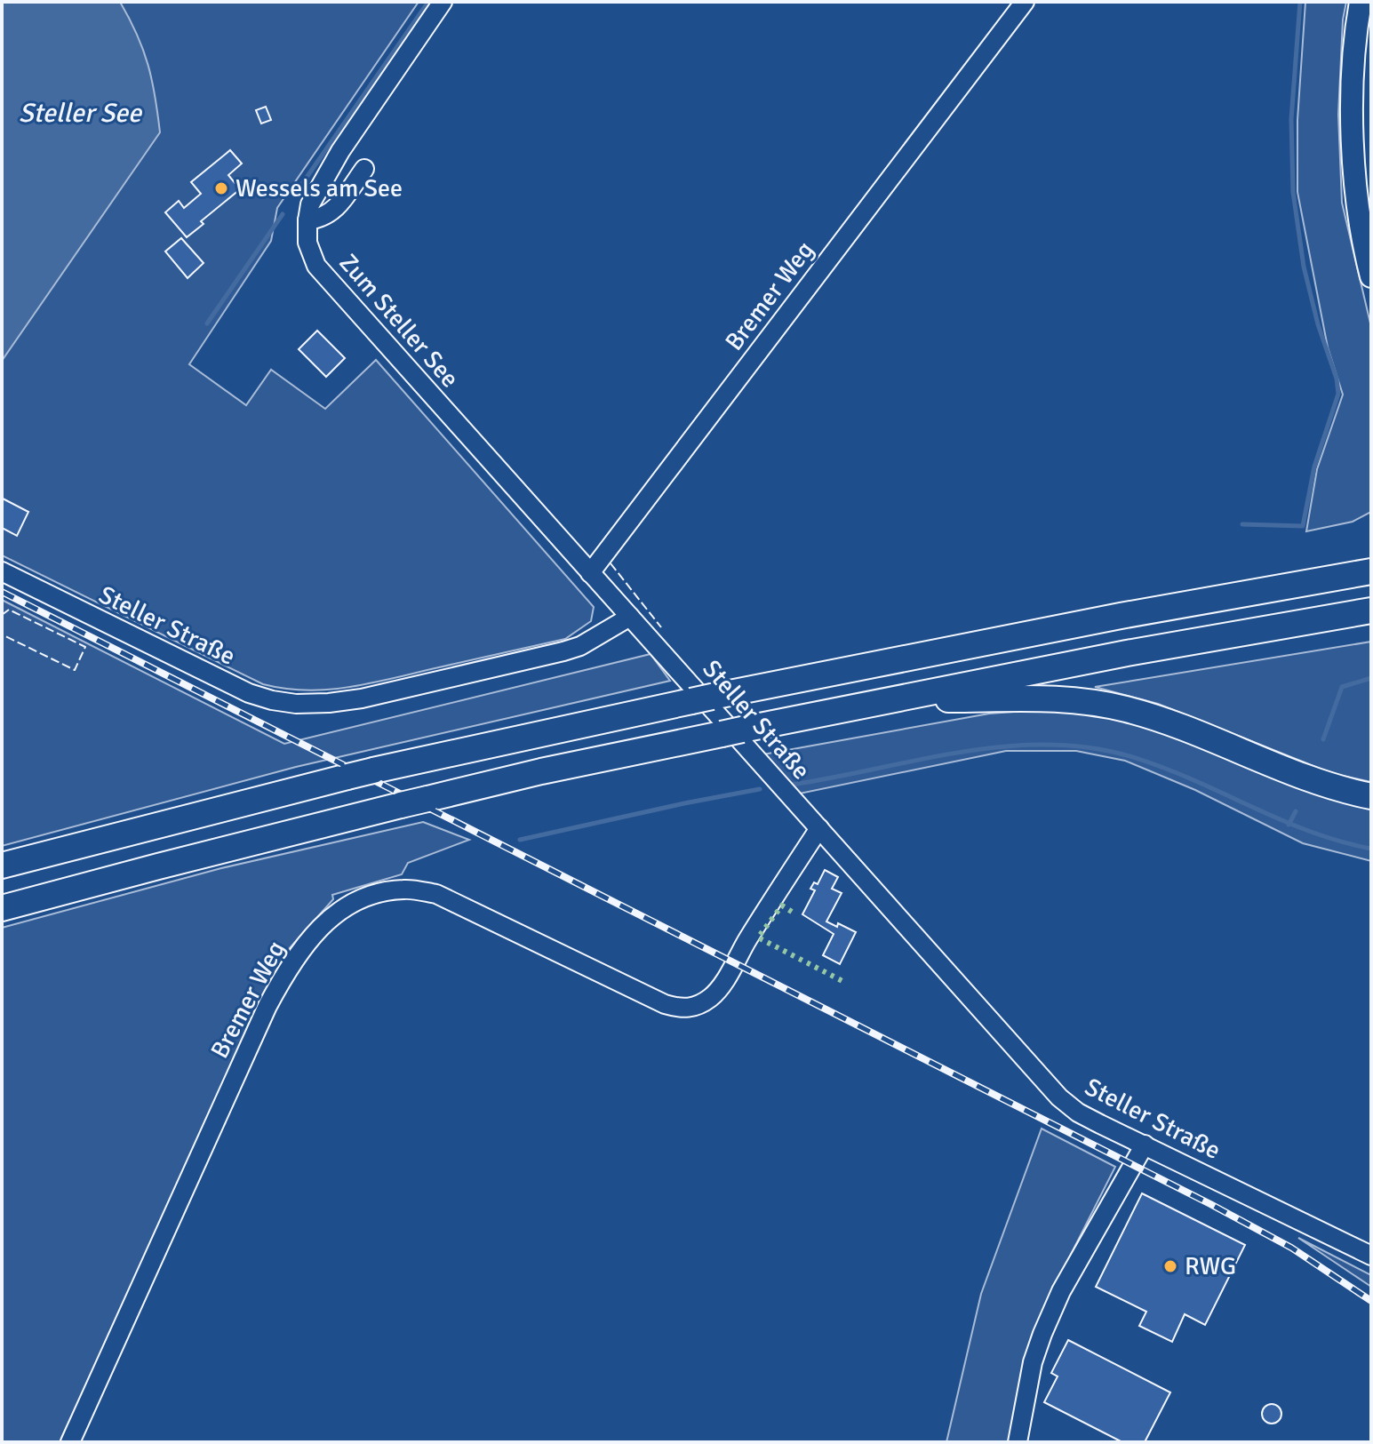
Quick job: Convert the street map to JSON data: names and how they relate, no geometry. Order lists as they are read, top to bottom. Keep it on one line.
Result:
{"streets":{"street":["Bremer Weg","Zum Steller See","Steller Straße"]},"crossings":[["Bremer Weg","Zum Steller See"],["Bremer Weg","Steller Straße"]],"water":["Steller See"],"places":["Wessels am See","RWG"]}
